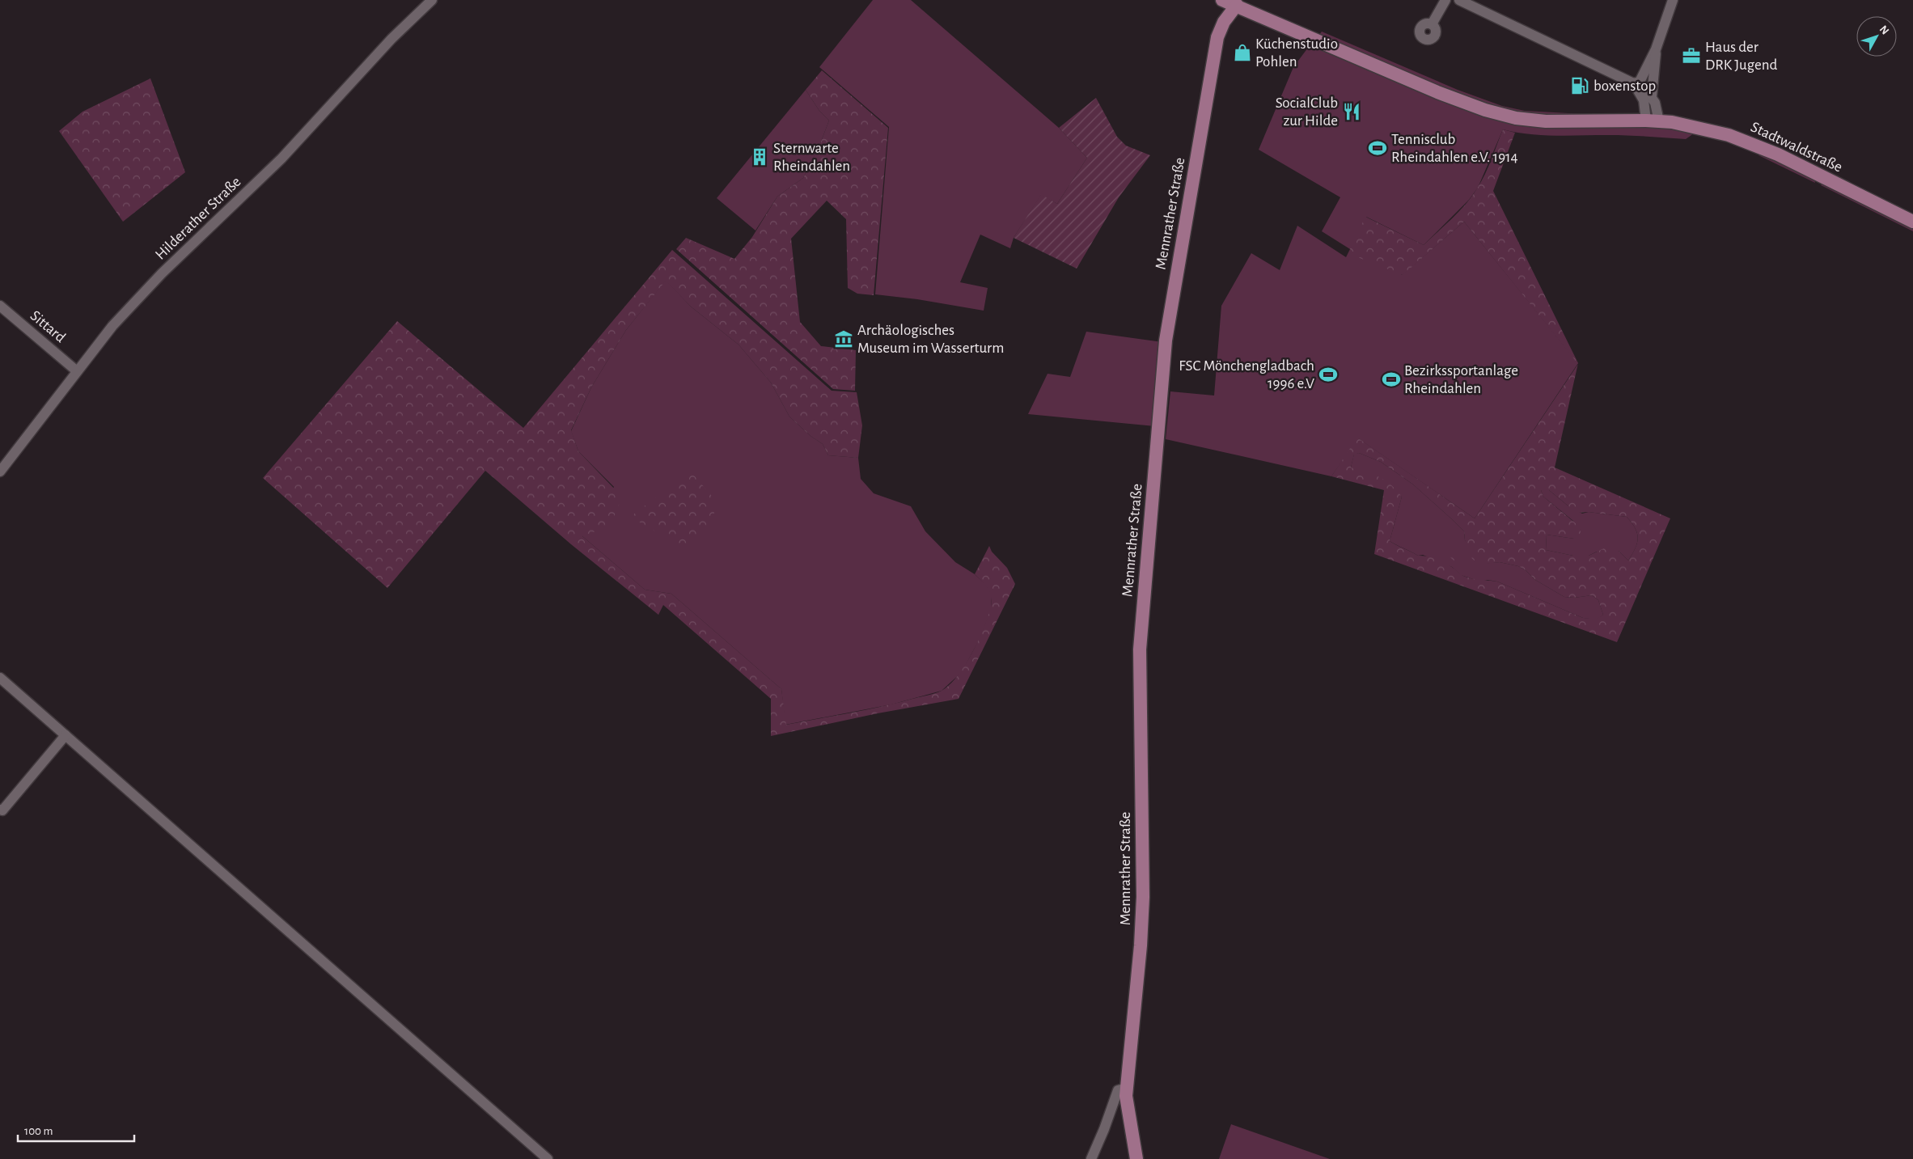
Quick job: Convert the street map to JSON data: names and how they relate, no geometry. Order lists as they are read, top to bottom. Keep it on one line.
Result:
{"streets":{"main road":["Stadtwaldstraße","Mennrather Straße"],"street":["Hilderather Straße","Sittard"]},"crossings":[["Stadtwaldstraße","Mennrather Straße"],["Hilderather Straße","Sittard"]],"places":{"shop":["Küchenstudio Pohlen"],"office":["Haus der DRK Jugend"],"fuel station":["boxenstop"],"restaurant":["SocialClub zur Hilde"],"sports":["Tennisclub Rheindahlen e.V. 1914","FSC Mönchengladbach 1996 e.V","Bezirkssportanlage Rheindahlen"],"building":["Sternwarte Rheindahlen"],"museum":["Archäologisches Museum im Wasserturm"]},"scale_bar":"100 m","north":"top right"}
